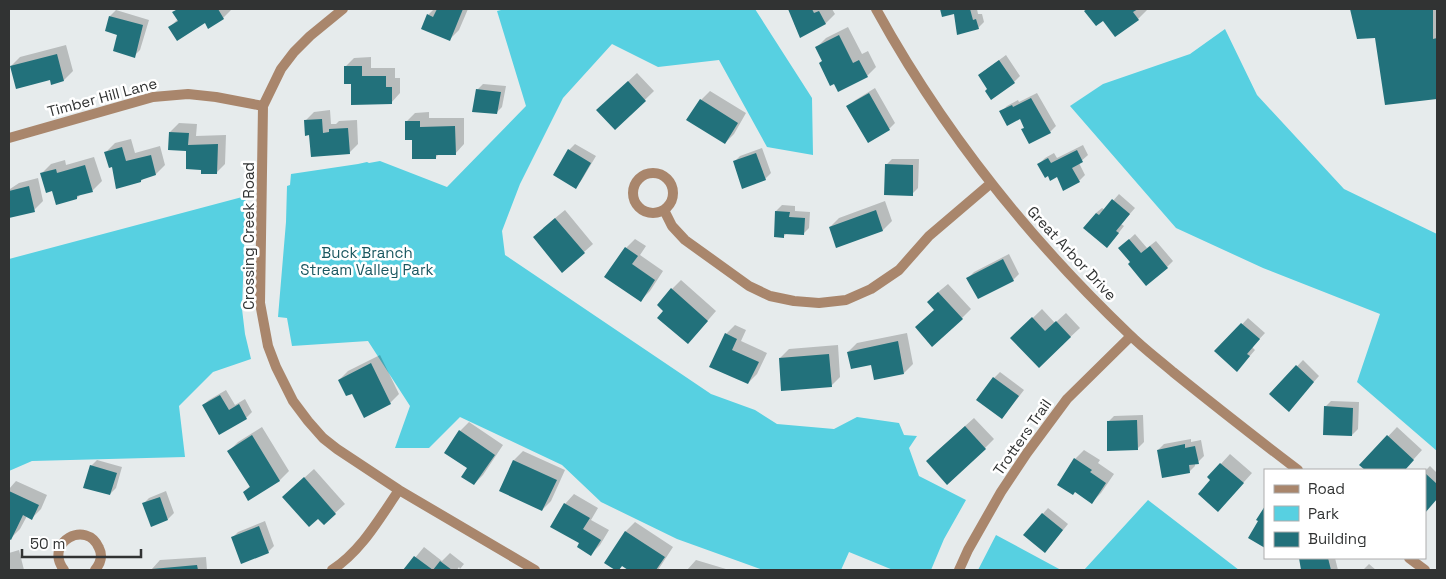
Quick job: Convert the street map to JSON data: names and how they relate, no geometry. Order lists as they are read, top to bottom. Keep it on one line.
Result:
{"streets":{"street":["Timber Hill Lane","Crossing Creek Road","Great Arbor Drive","Trotters Trail"]},"crossings":[["Timber Hill Lane","Crossing Creek Road"],["Great Arbor Drive","Trotters Trail"]],"parks":["Buck Branch Stream Valley Park"],"legend":["Road","Park","Building"],"scale_bar":"50 m"}
